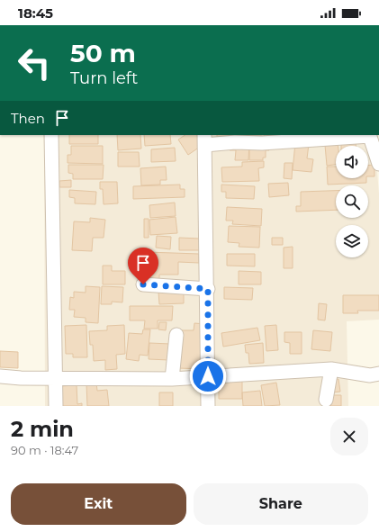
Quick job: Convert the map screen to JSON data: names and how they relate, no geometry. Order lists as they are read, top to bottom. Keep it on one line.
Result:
{"page":{"status":"18:45","turn":["50 m","Turn left"],"then":"Then","heading":["2 min","90 m · 18:47"],"buttons":["Exit","Share"]}}
